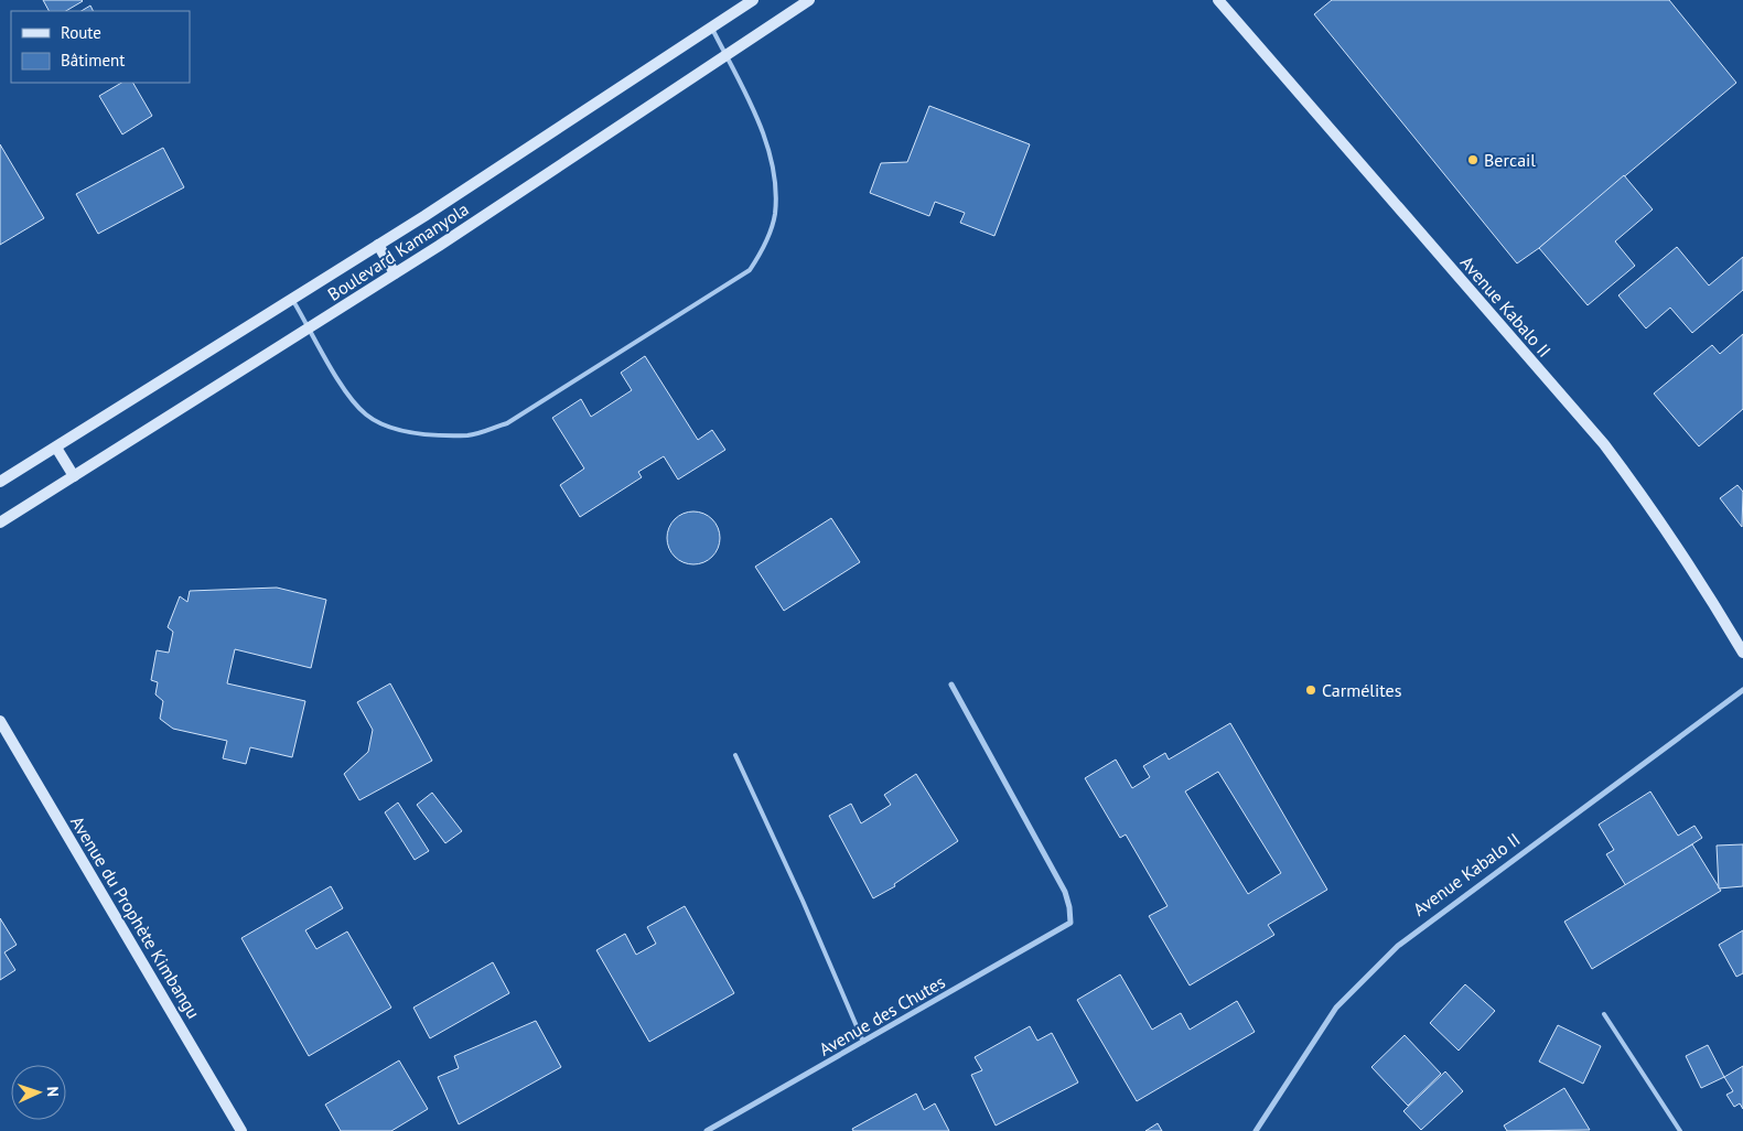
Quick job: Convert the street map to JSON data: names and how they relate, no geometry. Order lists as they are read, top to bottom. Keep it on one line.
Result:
{"streets":{"main road":["Boulevard Kamanyola","Avenue Kabalo II","Avenue du Prophète Kimbangu"],"street":["Avenue des Chutes"]},"places":["Bercail","Carmélites"],"legend":["Route","Bâtiment"],"north":"right"}
